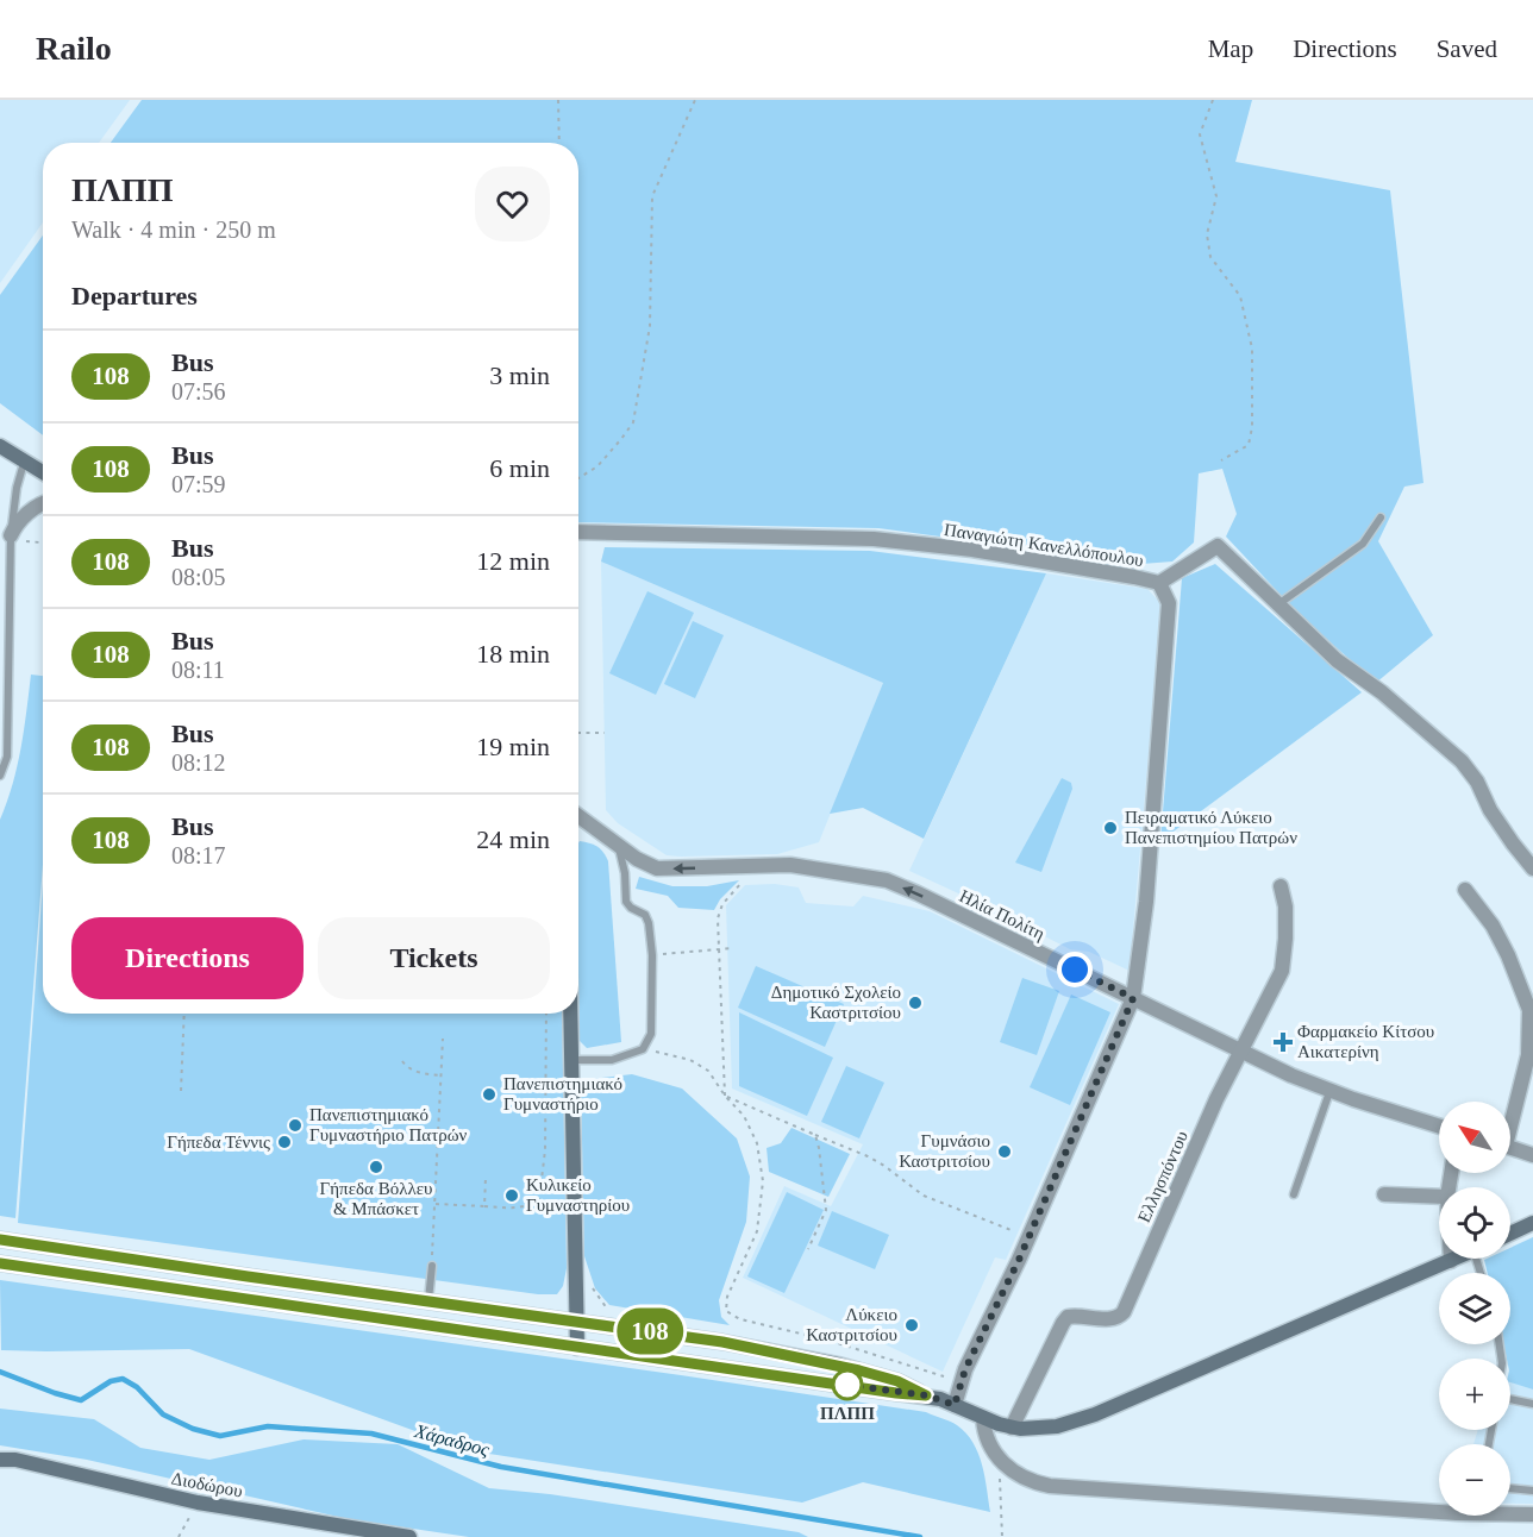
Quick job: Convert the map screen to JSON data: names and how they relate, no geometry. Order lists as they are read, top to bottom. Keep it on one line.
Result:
{"streets":{"main road":["Διοδώρου"],"street":["Παναγιώτη Κανελλόπουλου","Ηλία Πολίτη","Ελλησπόντου"]},"crossings":[["Ηλία Πολίτη","Ελλησπόντου"]],"one_way":["Ηλία Πολίτη"],"water":["Χάραδρος"],"places":{"other":["Πειραματικό Λύκειο Πανεπιστημίου Πατρών","Δημοτικό Σχολείο Καστριτσίου","Πανεπιστημιακό Γυμναστήριο","Πανεπιστημιακό Γυμναστήριο Πατρών","Γήπεδα Τέννις","Γυμνάσιο Καστριτσίου","Γήπεδα Βόλλευ & Μπάσκετ","Κυλικείο Γυμναστηρίου","Λύκειο Καστριτσίου","ΠΛΠΠ"],"health":["Φαρμακείο Κίτσου Αικατερίνη"]},"lines":["bus line 108"],"north":"top left","page":{"header":"Railo","nav":["Map","Directions","Saved"],"on_map":"108","heading":[["ΠΛΠΠ","Walk · 4 min · 250 m"],"Departures"],"list":[{"mark":"108","name":"Bus","note":"07:56","value":"3 min"},{"mark":"108","name":"Bus","note":"07:59","value":"6 min"},{"mark":"108","name":"Bus","note":"08:05","value":"12 min"},{"mark":"108","name":"Bus","note":"08:11","value":"18 min"},{"mark":"108","name":"Bus","note":"08:12","value":"19 min"},{"mark":"108","name":"Bus","note":"08:17","value":"24 min"}],"buttons":["Directions","Tickets"],"map_buttons":["+","−"]}}
